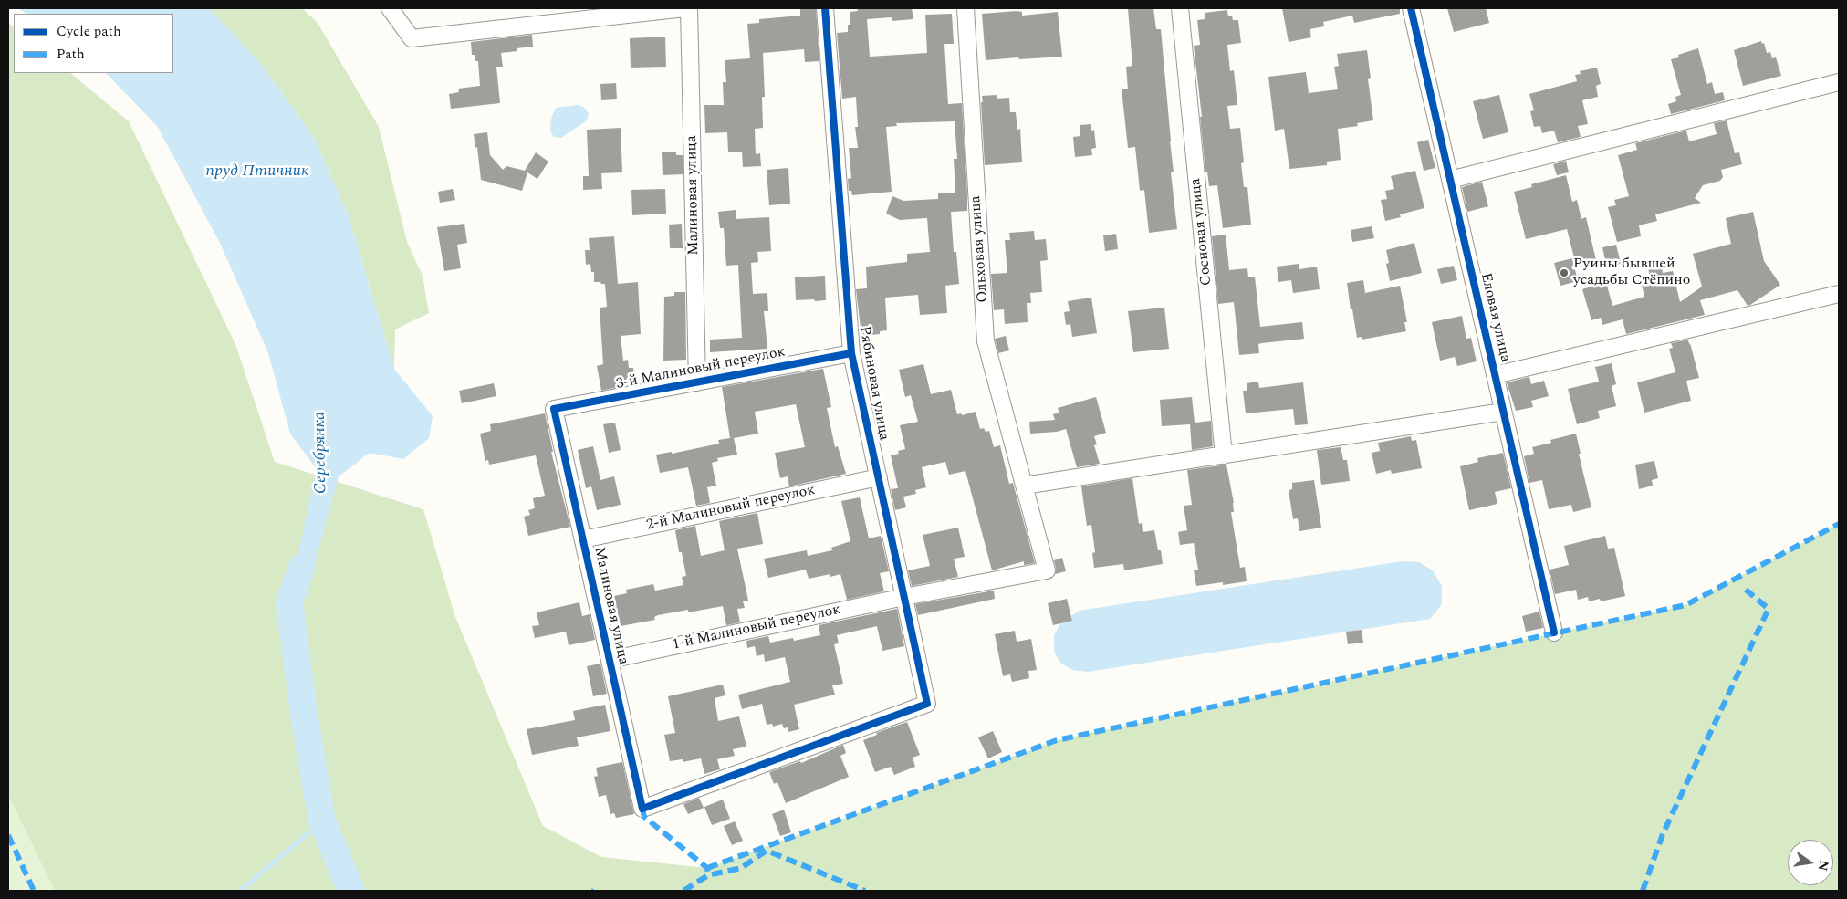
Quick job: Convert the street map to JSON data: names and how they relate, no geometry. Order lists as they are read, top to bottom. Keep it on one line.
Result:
{"streets":{"street":["Малиновая улица","Сосновая улица","Ольховая улица","Еловая улица","3-й Малиновый переулок","Рябиновая улица","2-й Малиновый переулок","1-й Малиновый переулок"]},"crossings":[["Малиновая улица","3-й Малиновый переулок"],["Малиновая улица","Рябиновая улица"],["Малиновая улица","2-й Малиновый переулок"],["Малиновая улица","1-й Малиновый переулок"],["Ольховая улица","Рябиновая улица"],["Ольховая улица","1-й Малиновый переулок"],["3-й Малиновый переулок","Рябиновая улица"],["Рябиновая улица","2-й Малиновый переулок"],["Рябиновая улица","1-й Малиновый переулок"]],"water":["пруд Птичник","Серебрянка"],"places":["Руины бывшей усадьбы Стёпино"],"legend":["Cycle path","Path"],"north":"right"}
